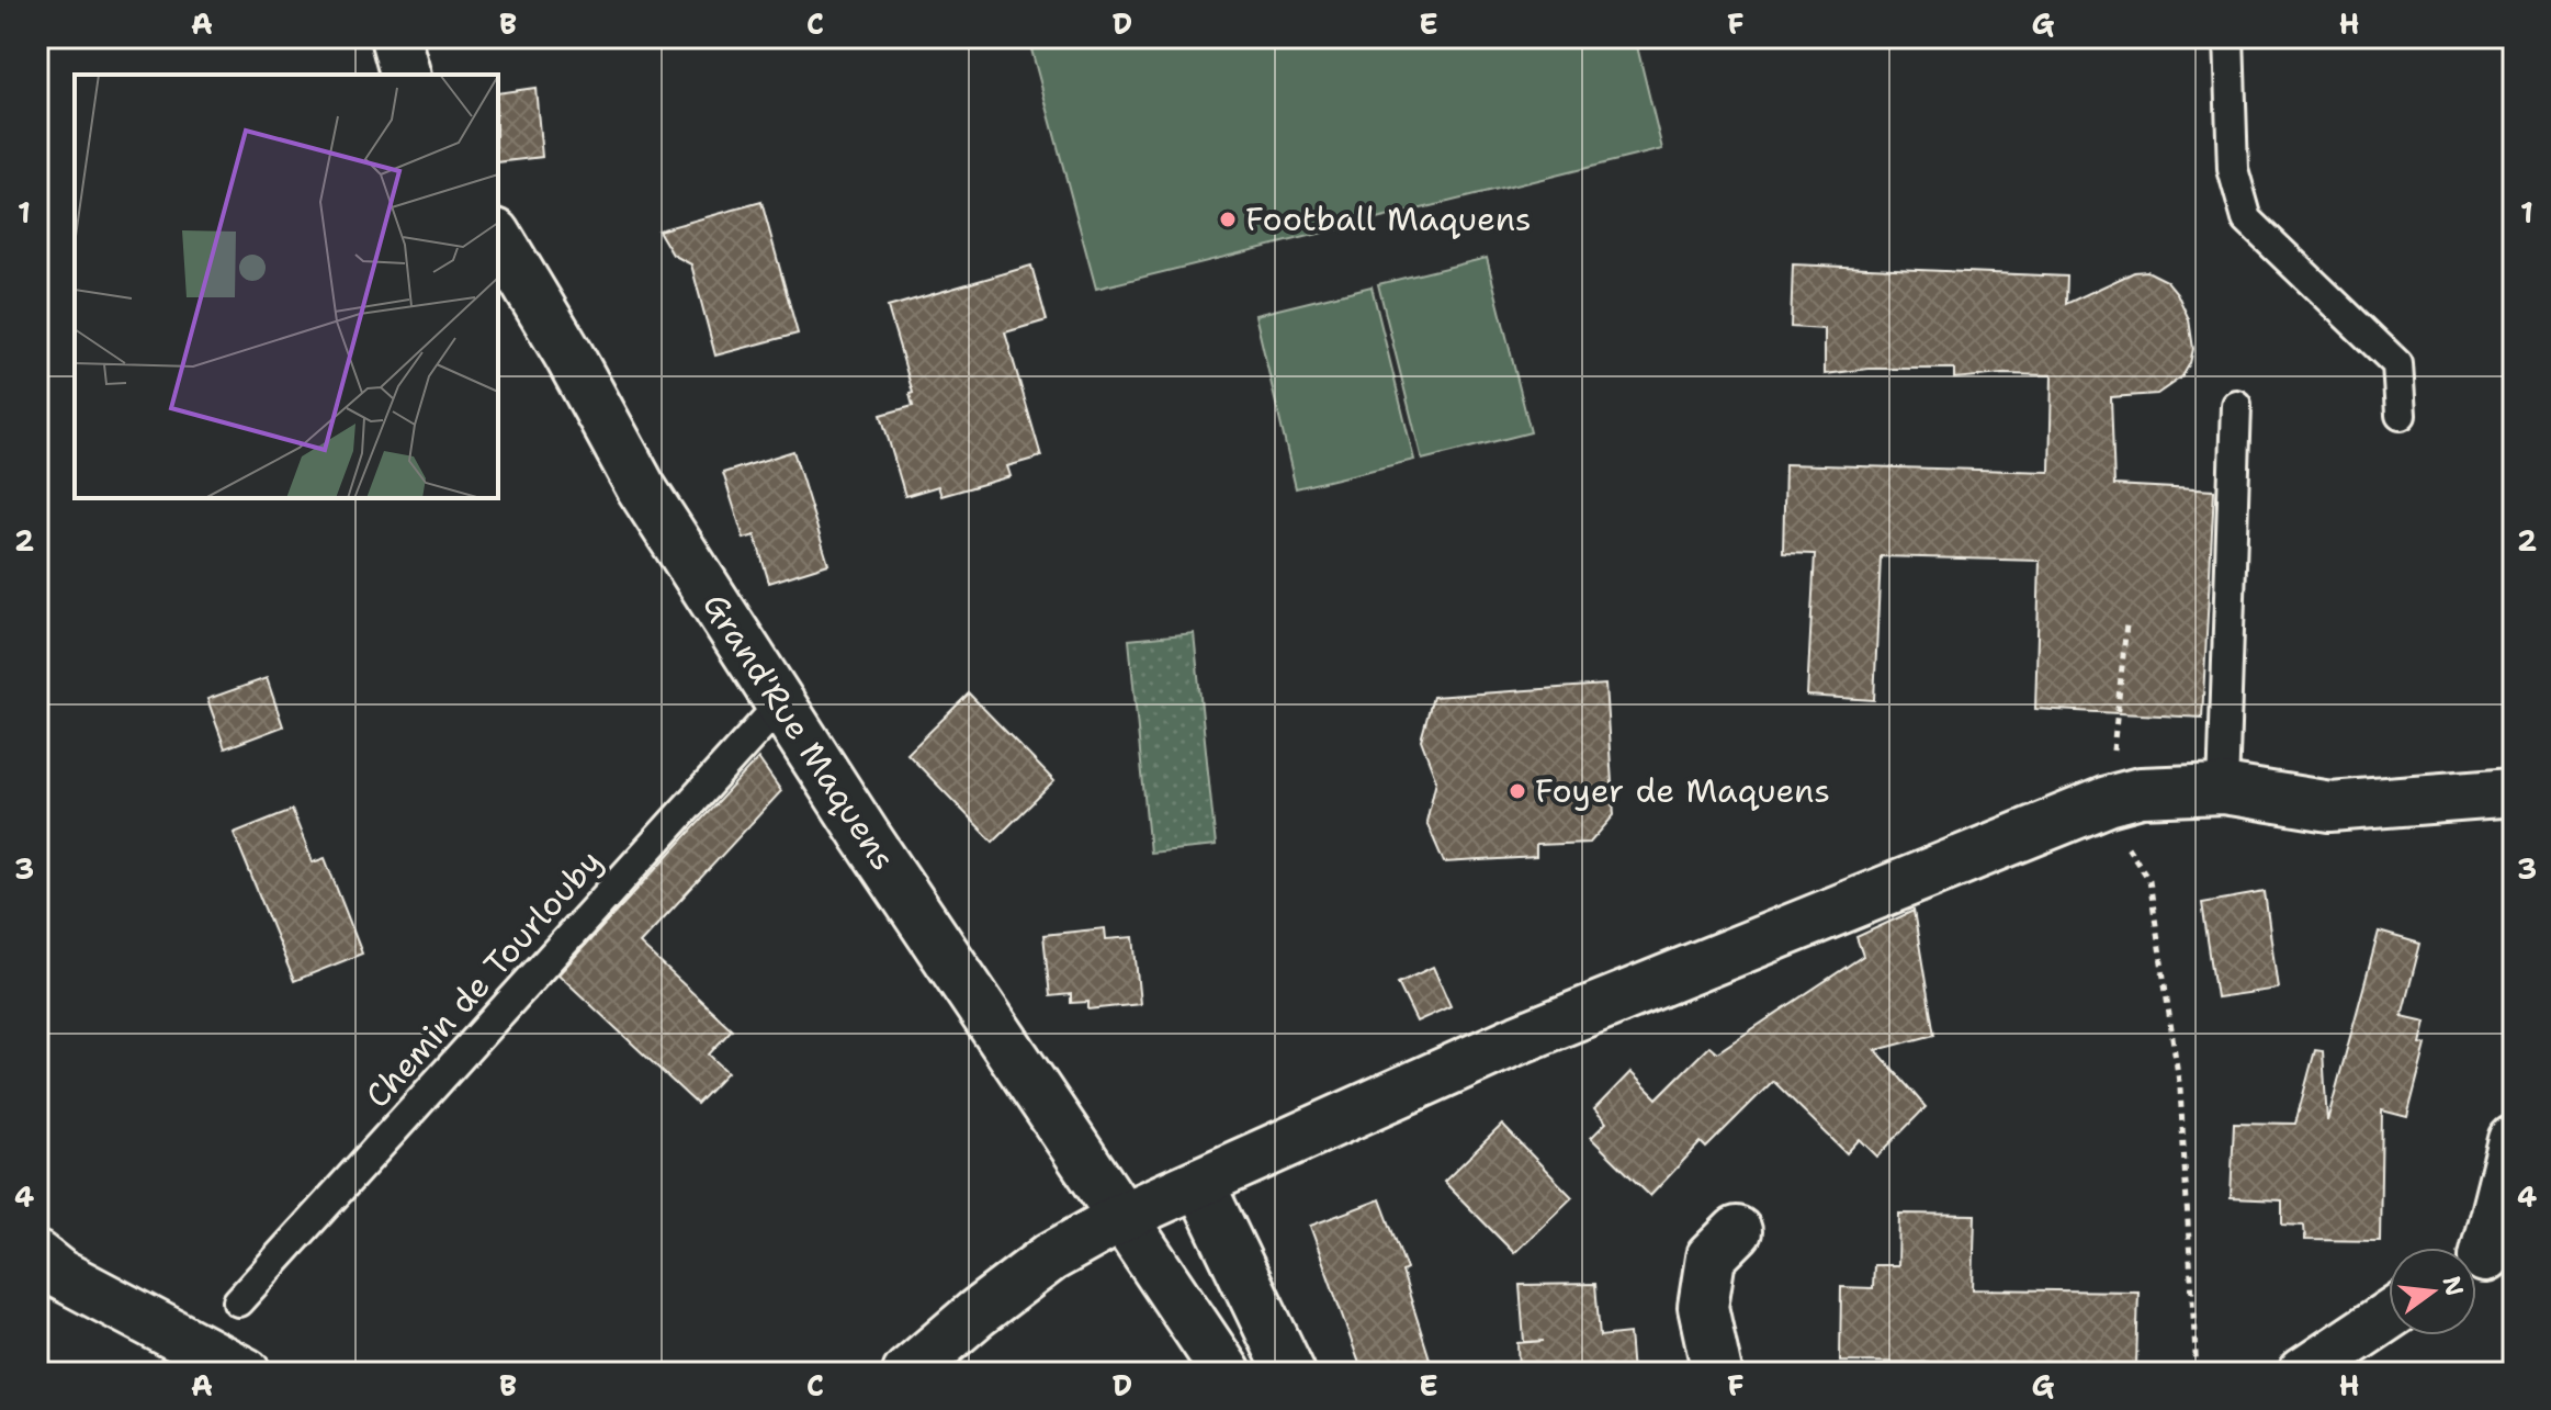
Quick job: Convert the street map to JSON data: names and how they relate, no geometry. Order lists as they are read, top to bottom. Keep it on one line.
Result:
{"streets":{"street":["Grand'Rue Maquens"],"lane":["Chemin de Tourlouby"]},"crossings":[["Grand'Rue Maquens","Chemin de Tourlouby"]],"places":["Football Maquens","Foyer de Maquens"],"north":"right","grid":{"columns":["A","B","C","D","E","F","G","H"],"rows":["1","2","3","4"]}}
